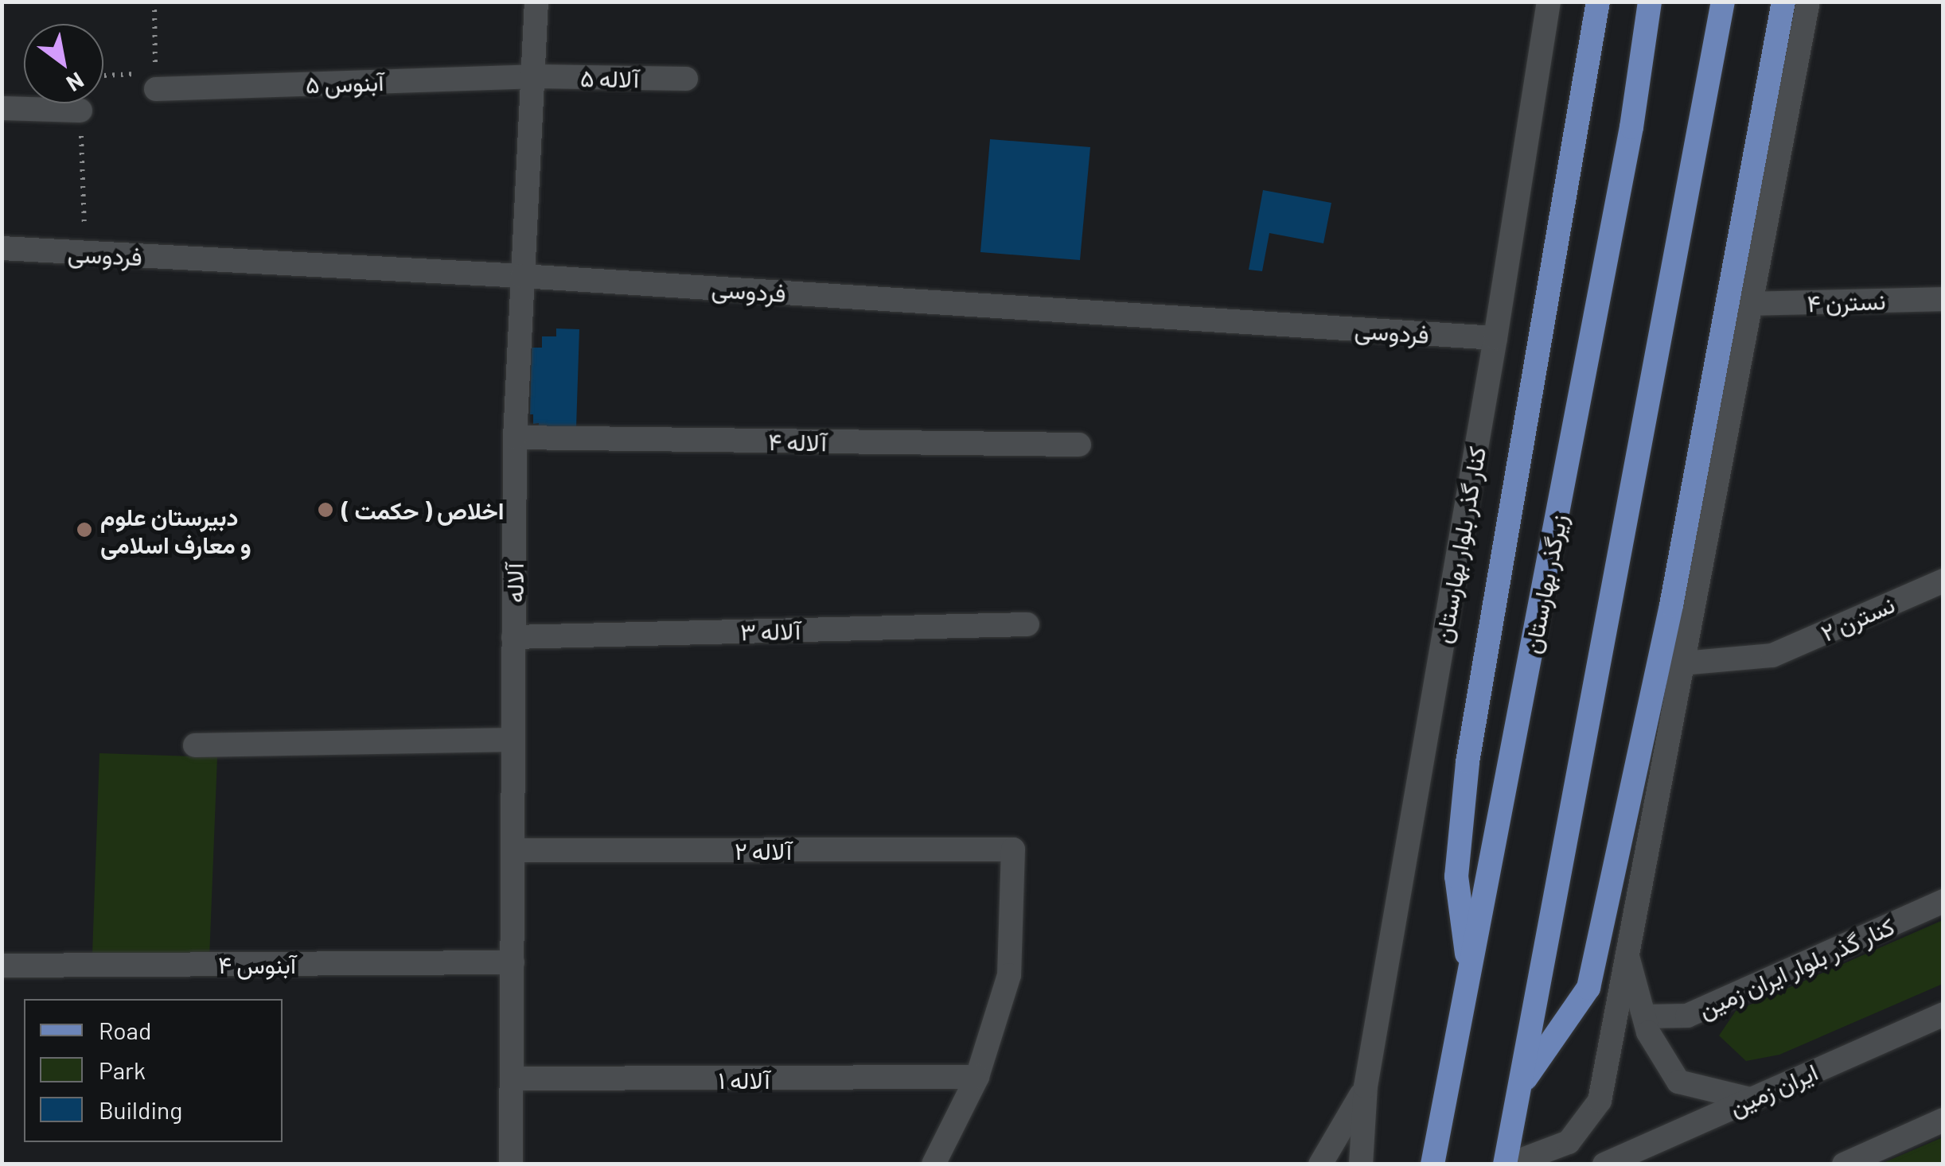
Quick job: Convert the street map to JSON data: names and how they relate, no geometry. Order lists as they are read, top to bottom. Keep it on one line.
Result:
{"streets":{"main road":["زیرگذر بهارستان"],"street":["آلاله ۵","آبنوس ۵","فردوسی","نسترن ۴","آلاله ۴","کنار گذر بلوار بهارستان","آلاله","نسترن ۲","آلاله ۳","آلاله ۲","آبنوس ۴","کنار گذر بلوار ایران زمین","آلاله ۱","ایران زمین"]},"crossings":[["آلاله ۵","آبنوس ۵"],["آلاله ۵","آلاله"],["آبنوس ۵","آلاله"],["فردوسی","کنار گذر بلوار بهارستان"],["فردوسی","آلاله"],["آلاله ۴","آلاله"],["آلاله","آلاله ۳"],["آلاله","آلاله ۲"],["آلاله","آبنوس ۴"],["آلاله","آلاله ۱"],["آلاله ۲","آلاله ۱"]],"places":["اخلاص ( حکمت )","دبیرستان علوم و معارف اسلامی"],"legend":["Road","Park","Building"],"north":"bottom right"}
